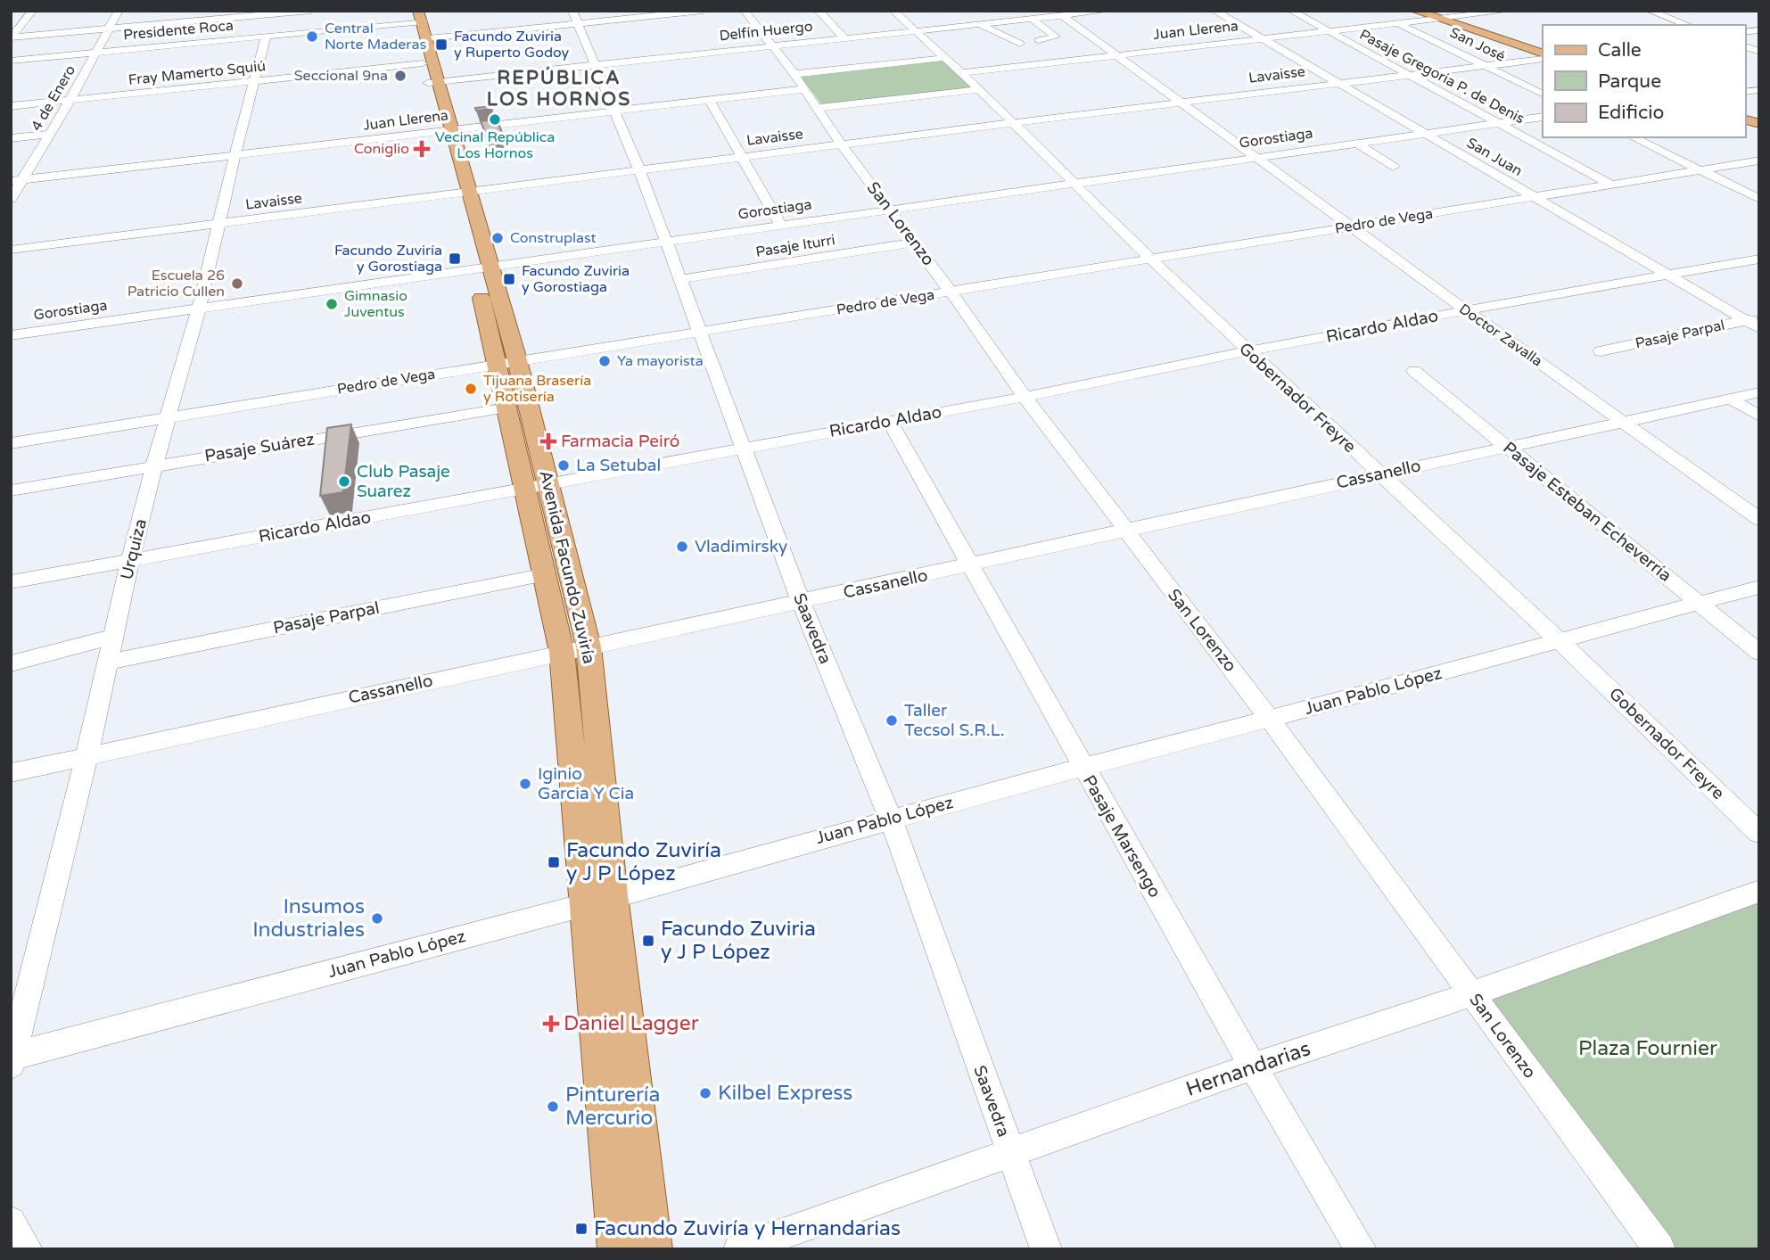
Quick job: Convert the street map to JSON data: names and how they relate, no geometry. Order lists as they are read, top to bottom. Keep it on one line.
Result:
{"streets":{"main road":["Avenida Facundo Zuviría"],"street":["Presidente Roca","Juan Llerena","Delfín Huergo","San José","Fray Mamerto Squiú","Lavaisse","Pasaje Gregoria P. de Denis","4 de Enero","Gorostiaga","San Juan","Pedro de Vega","San Lorenzo","Pasaje Iturri","Ricardo Aldao","Pasaje Parpal","Doctor Zavalla","Gobernador Freyre","Pasaje Suárez","Cassanello","Pasaje Esteban Echeverría","Urquiza","Saavedra","Juan Pablo López","Pasaje Marsengo","Hernandarias"]},"crossings":[["Presidente Roca","4 de Enero"],["Presidente Roca","Urquiza"],["Presidente Roca","Avenida Facundo Zuviría"],["Juan Llerena","San José"],["Juan Llerena","Pasaje Gregoria P. de Denis"],["Juan Llerena","4 de Enero"],["Juan Llerena","San Juan"],["Juan Llerena","San Lorenzo"],["Juan Llerena","Doctor Zavalla"],["Juan Llerena","Gobernador Freyre"],["Juan Llerena","Urquiza"],["Juan Llerena","Avenida Facundo Zuviría"],["Juan Llerena","Saavedra"],["Delfín Huergo","San Lorenzo"],["Delfín Huergo","Doctor Zavalla"],["Delfín Huergo","Gobernador Freyre"],["Delfín Huergo","Avenida Facundo Zuviría"],["Delfín Huergo","Saavedra"],["San José","Lavaisse"],["Fray Mamerto Squiú","4 de Enero"],["Fray Mamerto Squiú","Urquiza"],["Fray Mamerto Squiú","Avenida Facundo Zuviría"],["Lavaisse","Pasaje Gregoria P. de Denis"],["Lavaisse","San Juan"],["Lavaisse","San Lorenzo"],["Lavaisse","Doctor Zavalla"],["Lavaisse","Gobernador Freyre"],["Lavaisse","Urquiza"],["Lavaisse","Avenida Facundo Zuviría"],["Lavaisse","Saavedra"],["Pasaje Gregoria P. de Denis","Gorostiaga"],["Pasaje Gregoria P. de Denis","Pedro de Vega"],["Gorostiaga","San Juan"],["Gorostiaga","San Lorenzo"],["Gorostiaga","Doctor Zavalla"],["Gorostiaga","Gobernador Freyre"],["Gorostiaga","Urquiza"],["Gorostiaga","Avenida Facundo Zuviría"],["Gorostiaga","Saavedra"],["San Juan","Pedro de Vega"],["San Juan","Ricardo Aldao"],["San Juan","Pasaje Parpal"],["Pedro de Vega","San Lorenzo"],["Pedro de Vega","Doctor Zavalla"],["Pedro de Vega","Gobernador Freyre"],["Pedro de Vega","Urquiza"],["Pedro de Vega","Avenida Facundo Zuviría"],["Pedro de Vega","Saavedra"],["San Lorenzo","Pasaje Iturri"],["San Lorenzo","Ricardo Aldao"],["San Lorenzo","Cassanello"],["San Lorenzo","Juan Pablo López"],["San Lorenzo","Hernandarias"],["Pasaje Iturri","Saavedra"],["Ricardo Aldao","Doctor Zavalla"],["Ricardo Aldao","Gobernador Freyre"],["Ricardo Aldao","Urquiza"],["Ricardo Aldao","Avenida Facundo Zuviría"],["Ricardo Aldao","Saavedra"],["Ricardo Aldao","Pasaje Marsengo"],["Pasaje Parpal","Urquiza"],["Pasaje Parpal","Avenida Facundo Zuviría"],["Doctor Zavalla","Cassanello"],["Gobernador Freyre","Cassanello"],["Gobernador Freyre","Juan Pablo López"],["Pasaje Suárez","Urquiza"],["Pasaje Suárez","Avenida Facundo Zuviría"],["Cassanello","Pasaje Esteban Echeverría"],["Cassanello","Urquiza"],["Cassanello","Avenida Facundo Zuviría"],["Cassanello","Saavedra"],["Cassanello","Pasaje Marsengo"],["Pasaje Esteban Echeverría","Juan Pablo López"],["Urquiza","Juan Pablo López"],["Avenida Facundo Zuviría","Juan Pablo López"],["Saavedra","Juan Pablo López"],["Saavedra","Hernandarias"],["Juan Pablo López","Pasaje Marsengo"],["Pasaje Marsengo","Hernandarias"]],"districts":["REPÚBLICA LOS HORNOS"],"parks":["Plaza Fournier"],"places":{"other":["Central Norte Maderas","Seccional 9na","Vecinal República Los Hornos","Construplast","Escuela 26 Patricio Cullen","Gimnasio Juventus","Ya mayorista","Tijuana Brasería y Rotisería","La Setubal","Club Pasaje Suarez","Vladimirsky","Taller Tecsol S.R.L.","Iginio Garcia Y Cia","Insumos Industriales","Kilbel Express","Pinturería Mercurio"],"transit":["Facundo Zuviria y Ruperto Godoy","Facundo Zuviría y Gorostiaga","Facundo Zuviria y Gorostiaga","Facundo Zuviría y J P López","Facundo Zuviria y J P López","Facundo Zuviría y Hernandarias"],"health":["Coniglio","Farmacia Peiró","Daniel Lagger"]},"legend":["Calle","Parque","Edificio"]}
